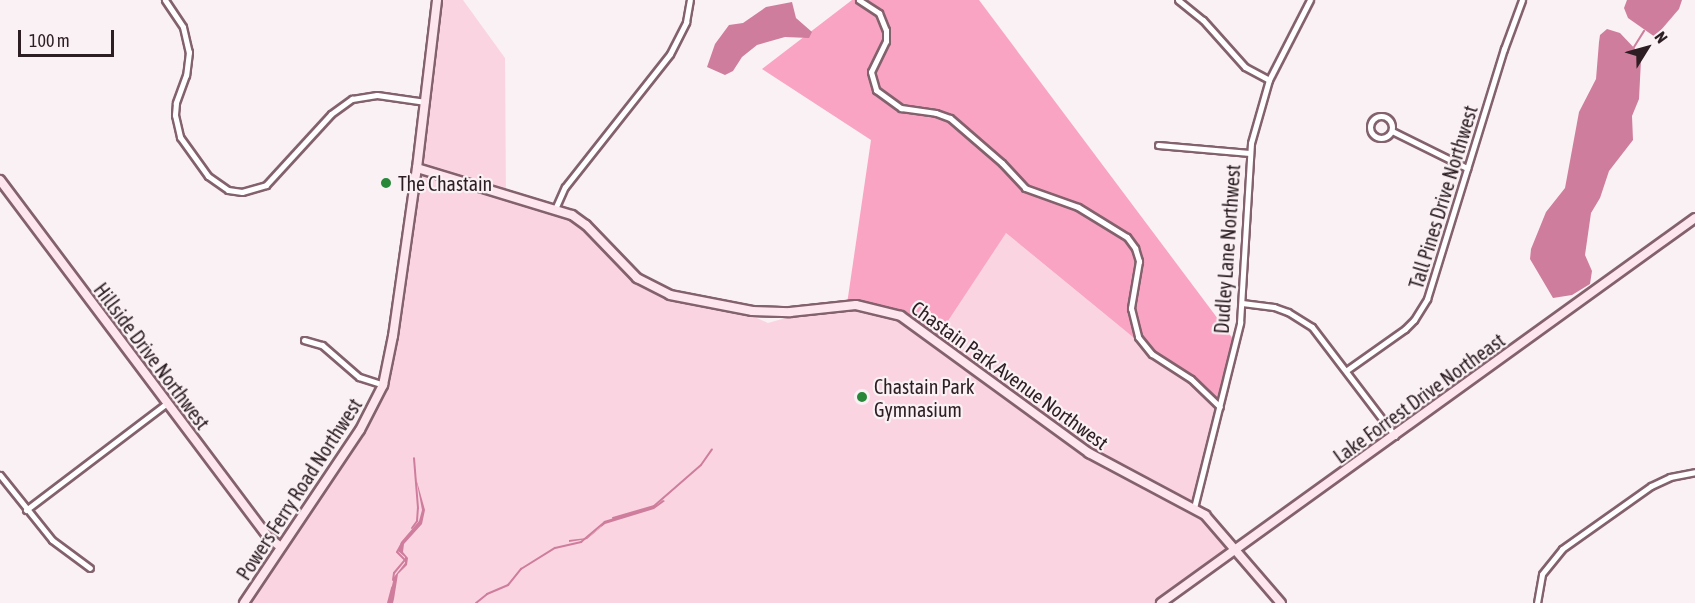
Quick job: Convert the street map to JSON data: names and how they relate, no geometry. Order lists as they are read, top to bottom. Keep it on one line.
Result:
{"streets":{"street":["Tall Pines Drive Northwest","Dudley Lane Northwest","Hillside Drive Northwest","Chastain Park Avenue Northwest","Lake Forrest Drive Northeast","Powers Ferry Road Northwest"]},"crossings":[["Dudley Lane Northwest","Chastain Park Avenue Northwest"],["Hillside Drive Northwest","Powers Ferry Road Northwest"],["Chastain Park Avenue Northwest","Lake Forrest Drive Northeast"],["Chastain Park Avenue Northwest","Powers Ferry Road Northwest"]],"places":["The Chastain","Chastain Park Gymnasium"],"scale_bar":"100 m","north":"top right"}
